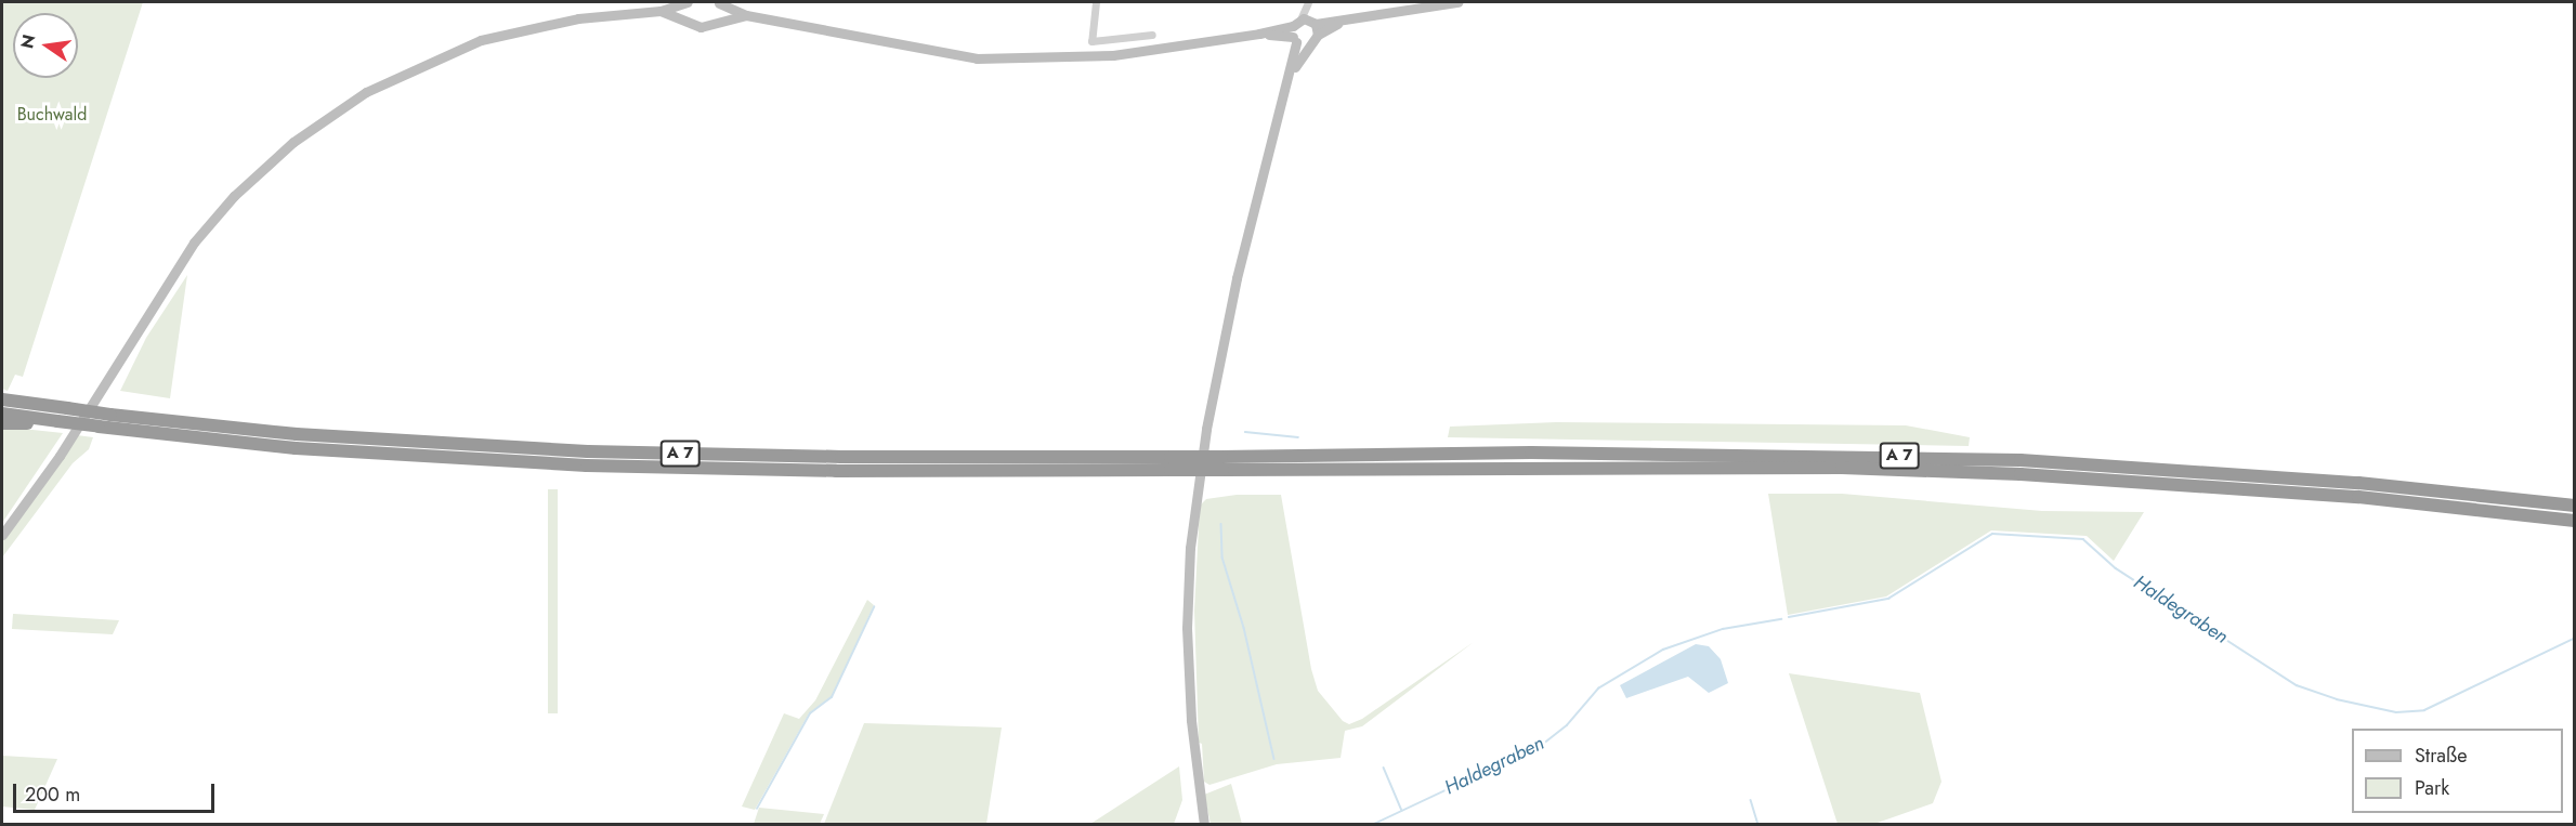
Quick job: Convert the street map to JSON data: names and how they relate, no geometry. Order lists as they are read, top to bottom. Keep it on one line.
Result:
{"streets":{"highway":["A 7"]},"water":["Haldegraben"],"parks":["Buchwald"],"legend":["Straße","Park"],"scale_bar":"200 m","north":"left"}
